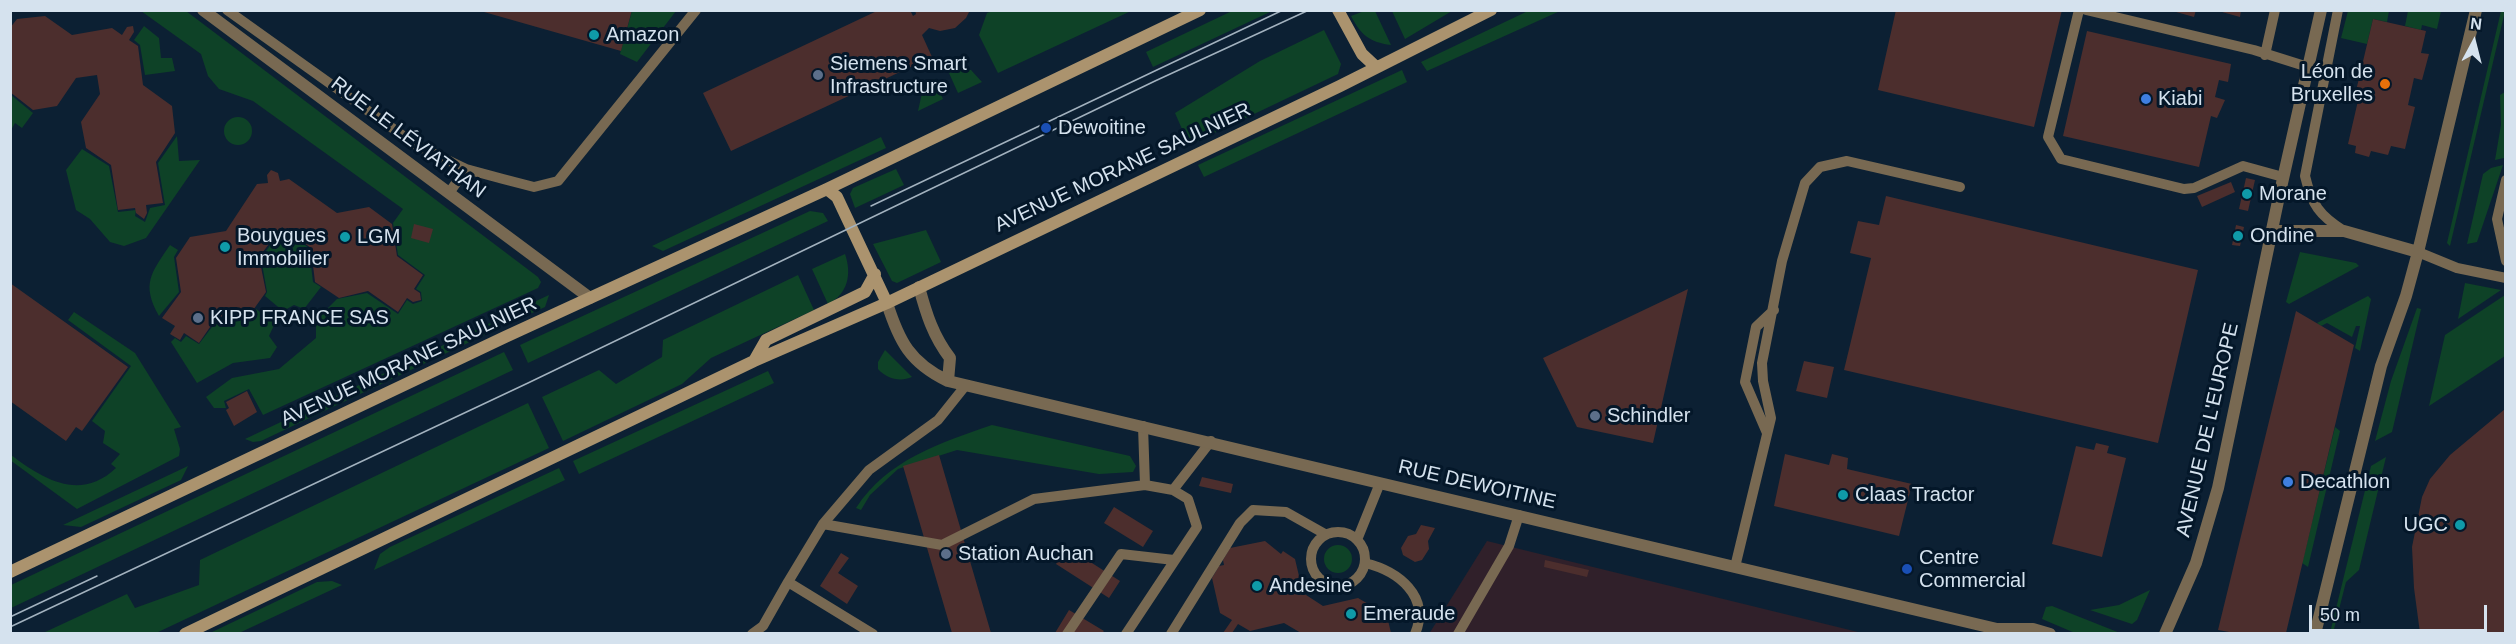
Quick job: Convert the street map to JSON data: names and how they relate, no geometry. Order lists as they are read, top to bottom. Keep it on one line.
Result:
{"streets":{"main road":["AVENUE MORANE SAULNIER"],"street":["RUE LE LÉVIATHAN","AVENUE DE L'EUROPE","RUE DEWOITINE"]},"crossings":[["RUE LE LÉVIATHAN","AVENUE MORANE SAULNIER"],["AVENUE MORANE SAULNIER","RUE DEWOITINE"]],"places":["Amazon","Siemens Smart Infrastructure","Léon de Bruxelles","Kiabi","Dewoitine","Morane","Ondine","LGM","Bouygues Immobilier","KIPP FRANCE SAS","Schindler","Decathlon","Claas Tractor","UGC","Station Auchan","Centre Commercial","Andesine","Emeraude"],"scale_bar":"50 m","north":"top"}
